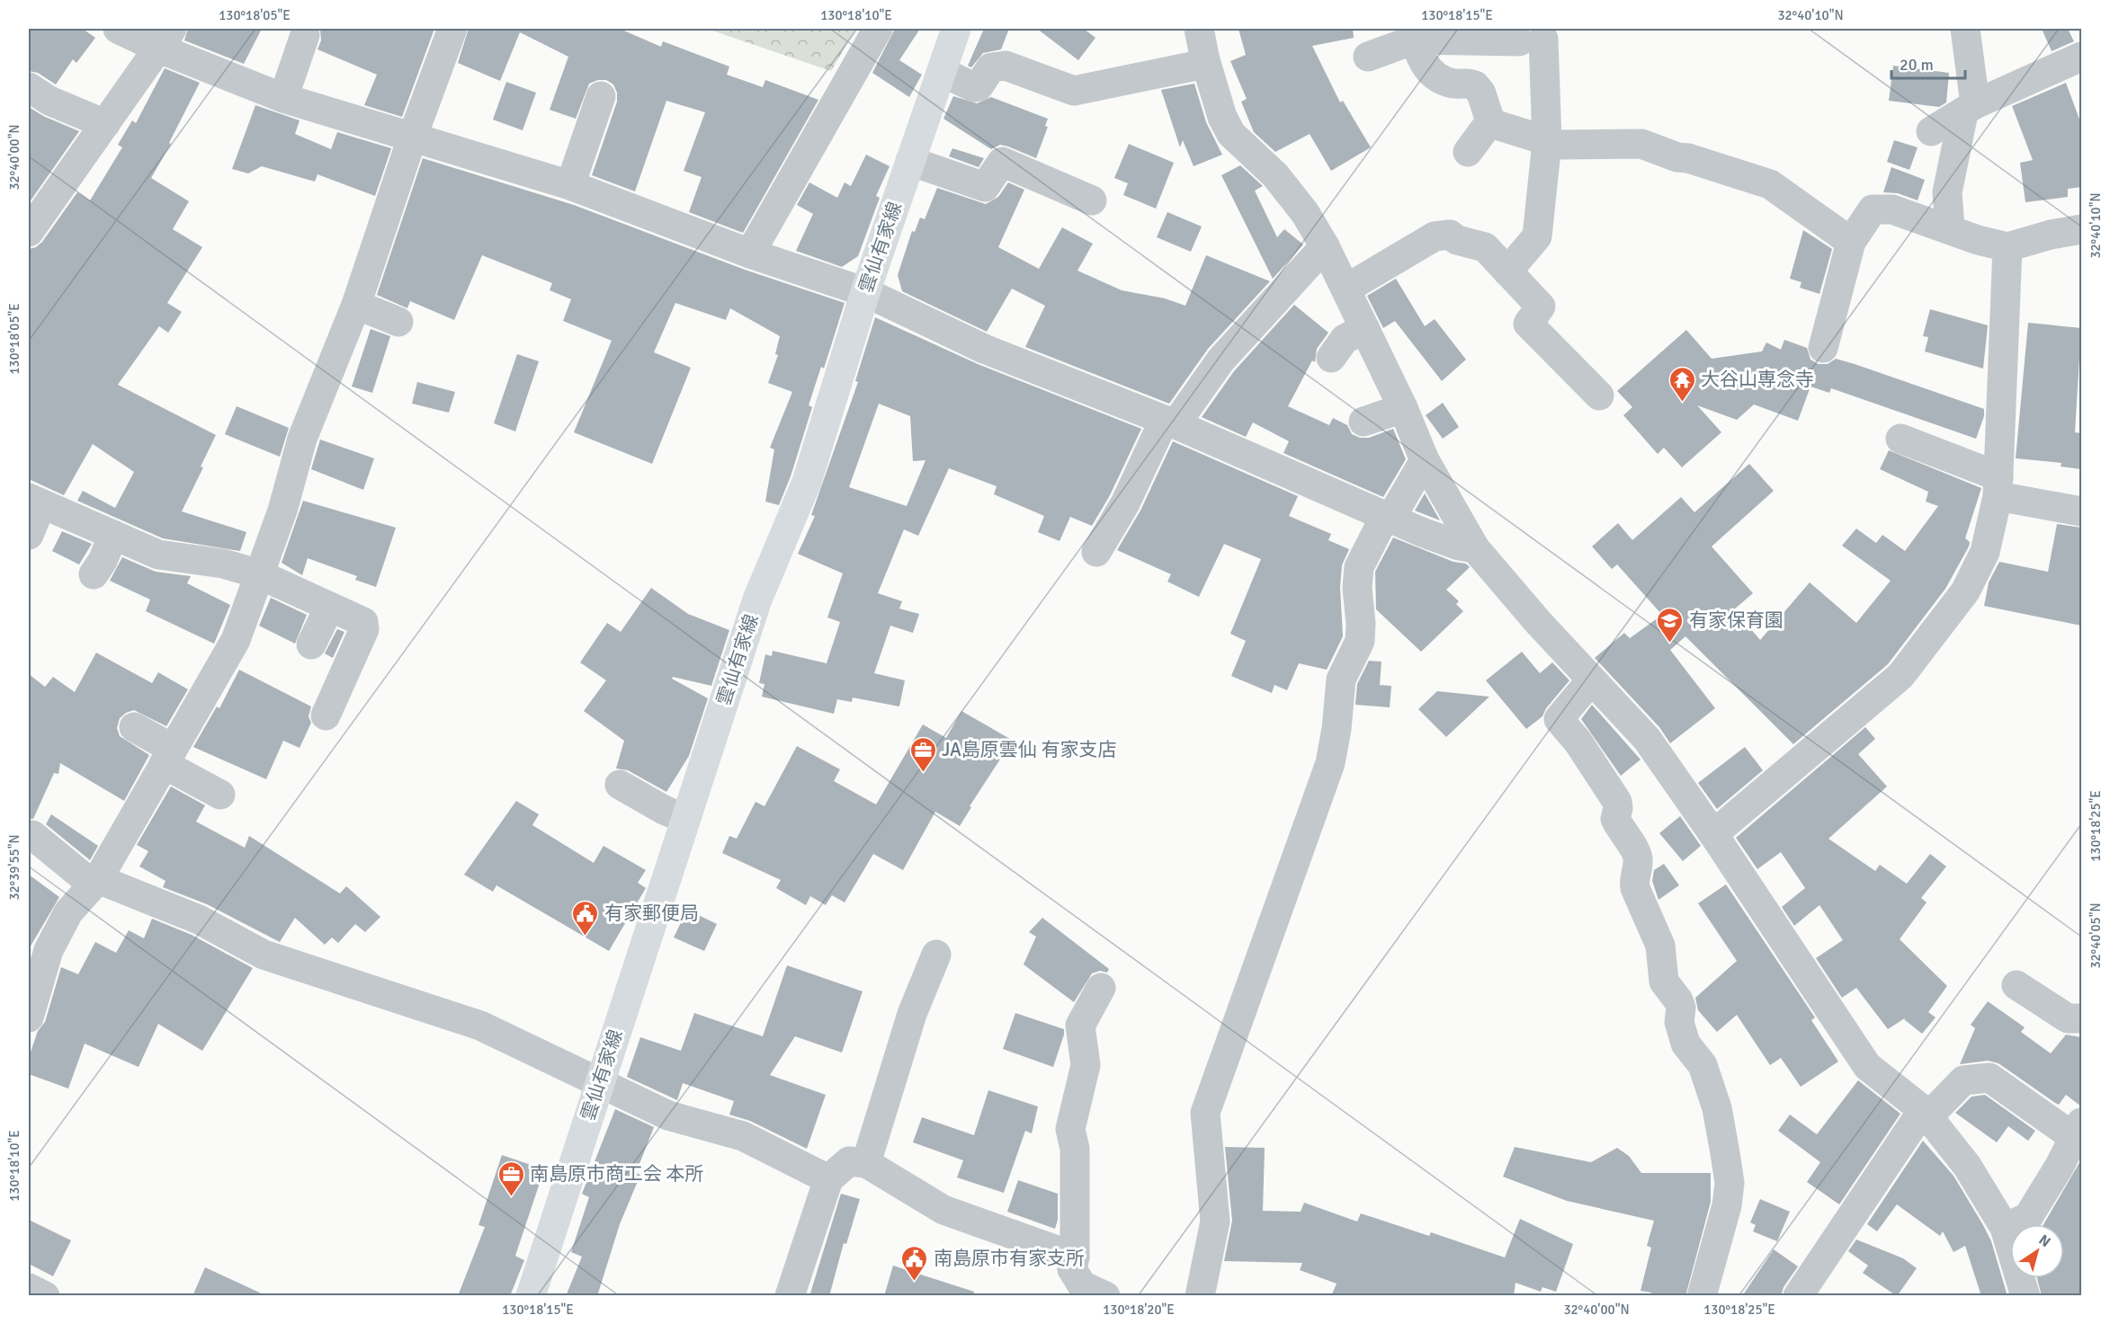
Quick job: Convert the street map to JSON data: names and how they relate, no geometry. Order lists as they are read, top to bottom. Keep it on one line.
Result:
{"streets":{"main road":["雲仙有家線"]},"places":{"temple":["大谷山専念寺"],"school or university":["有家保育園"],"office":["JA島原雲仙 有家支店","南島原市商工会 本所"],"public building":["有家郵便局","南島原市有家支所"]},"scale_bar":"20 m","north":"top right","coordinates":["130°18'05\"E","130°18'10\"E","130°18'15\"E","32°40'10\"N","32°40'00\"N","130°18'25\"E","32°39'55\"N","32°40'05\"N","130°18'20\"E"]}
